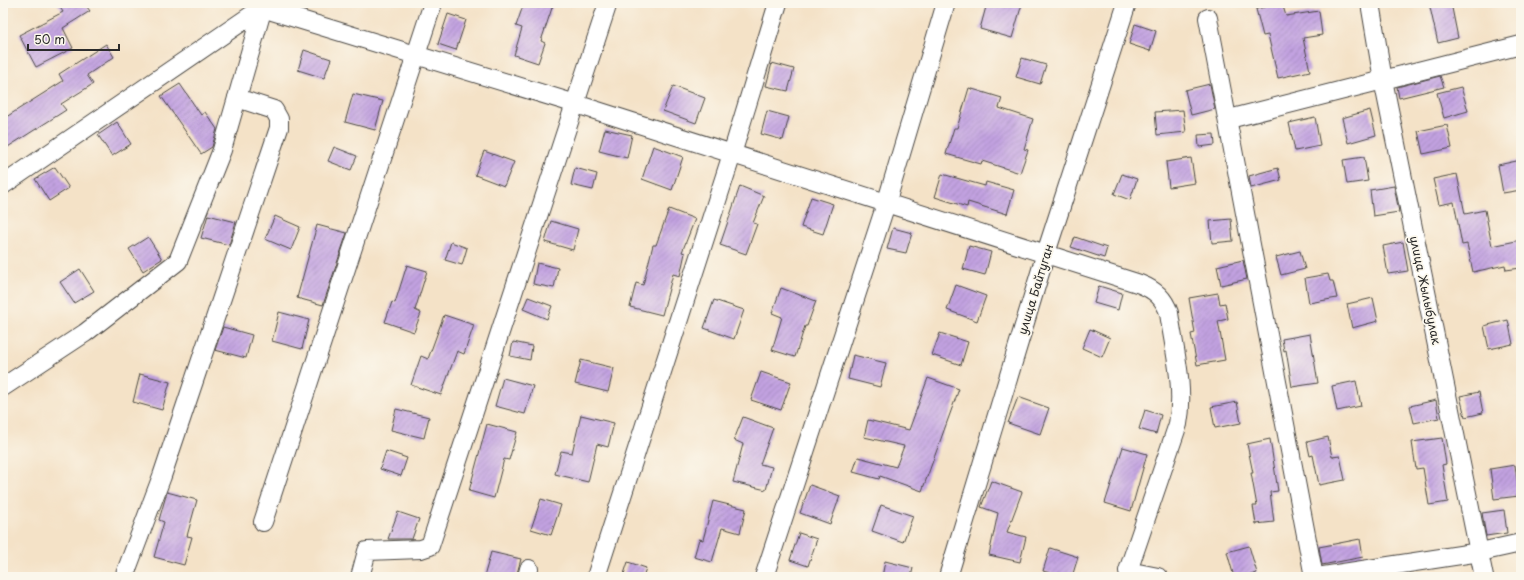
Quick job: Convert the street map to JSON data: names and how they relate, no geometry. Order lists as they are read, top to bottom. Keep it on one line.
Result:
{"streets":{"street":["улица Байтуган","улица Жылыбулак"]},"scale_bar":"50 m"}
